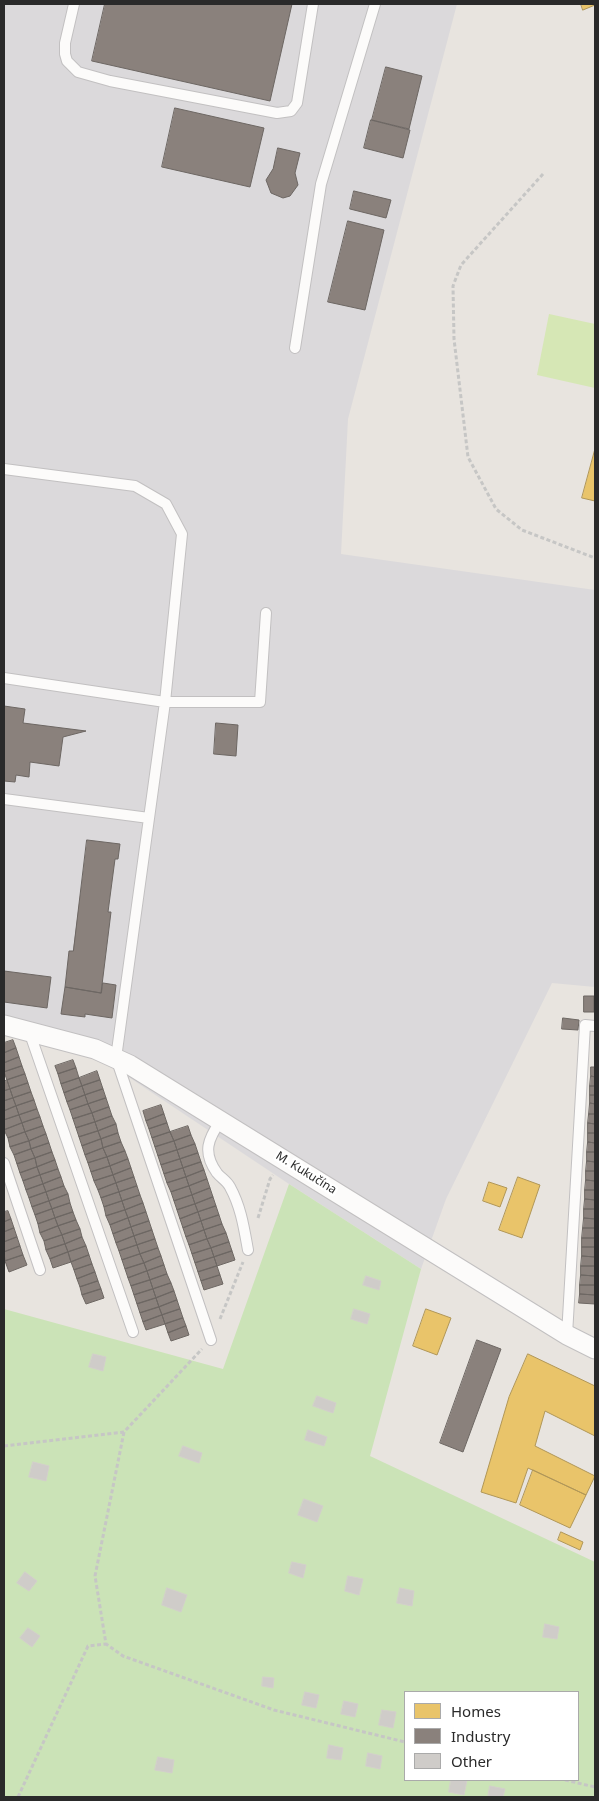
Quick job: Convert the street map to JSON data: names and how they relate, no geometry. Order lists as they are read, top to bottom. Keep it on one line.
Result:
{"streets":{"street":["M. Kukučína"]},"legend":["Homes","Industry","Other"]}
